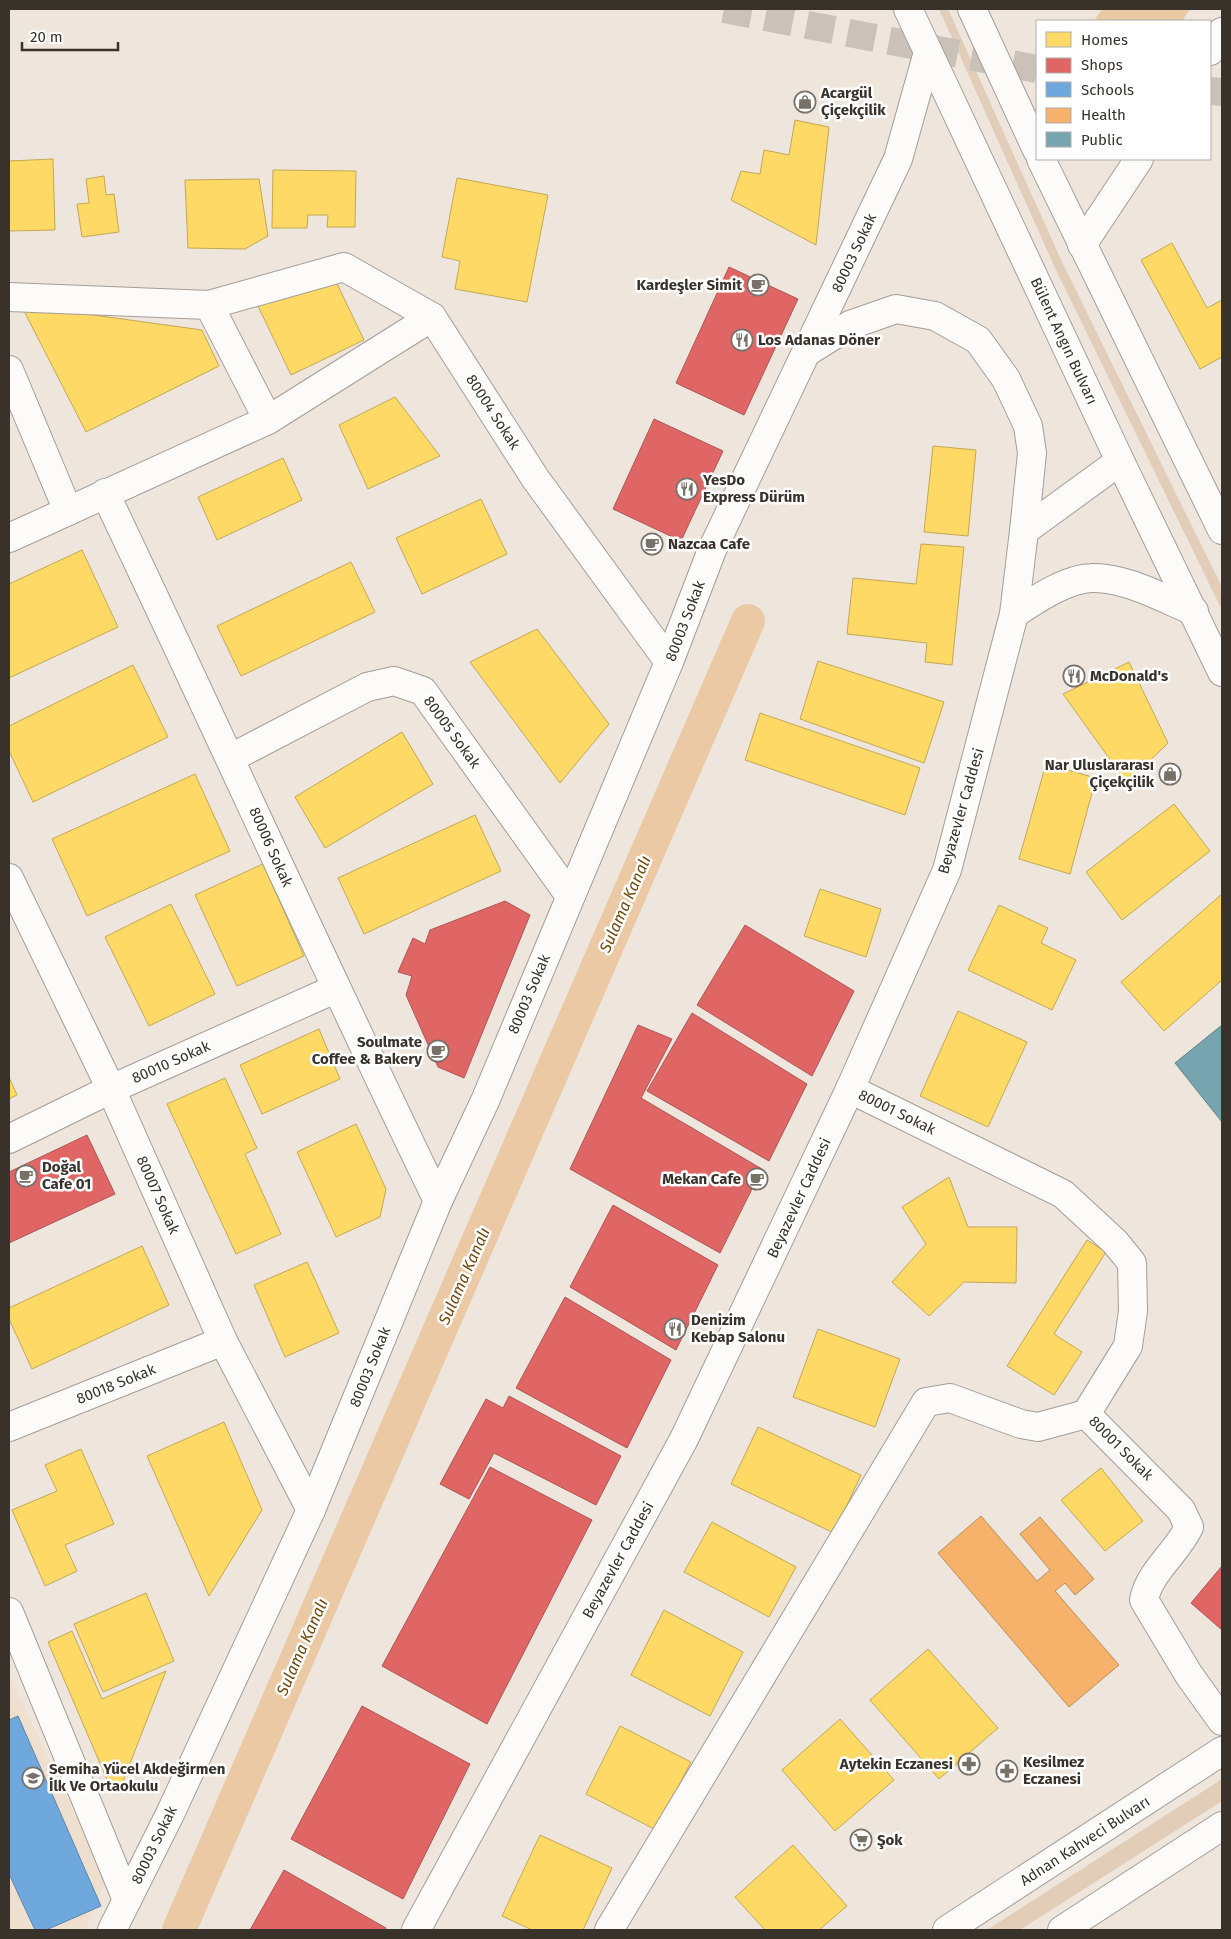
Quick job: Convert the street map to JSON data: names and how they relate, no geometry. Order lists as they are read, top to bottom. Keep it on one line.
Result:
{"streets":{"street":["80003 Sokak","Bülent Angın Bulvarı","80004 Sokak","80005 Sokak","Beyazevler Caddesi","80006 Sokak","80010 Sokak","80001 Sokak","80007 Sokak","80018 Sokak","Adnan Kahveci Bulvarı"]},"crossings":[["80003 Sokak","Bülent Angın Bulvarı"],["80003 Sokak","80004 Sokak"],["80003 Sokak","80005 Sokak"],["80003 Sokak","Beyazevler Caddesi"],["80003 Sokak","80006 Sokak"],["80003 Sokak","80007 Sokak"],["80005 Sokak","80006 Sokak"],["Beyazevler Caddesi","80001 Sokak"],["80006 Sokak","80010 Sokak"],["80010 Sokak","80007 Sokak"],["80007 Sokak","80018 Sokak"]],"water":["Sulama Kanalı"],"places":{"shop":["Acargül Çiçekçilik","Nar Uluslararası Çiçekçilik"],"cafe":["Kardeşler Simit","Nazcaa Cafe","Soulmate Coffee & Bakery","Doğal Cafe 01","Mekan Cafe"],"restaurant":["Los Adanas Döner","YesDo Express Dürüm","McDonald's","Denizim Kebap Salonu"],"pharmacy":["Aytekin Eczanesi","Kesilmez Eczanesi"],"school or university":["Semiha Yücel Akdeğirmen İlk Ve Ortaokulu"],"supermarket":["Şok"]},"legend":["Homes","Shops","Schools","Health","Public"],"scale_bar":"20 m"}
